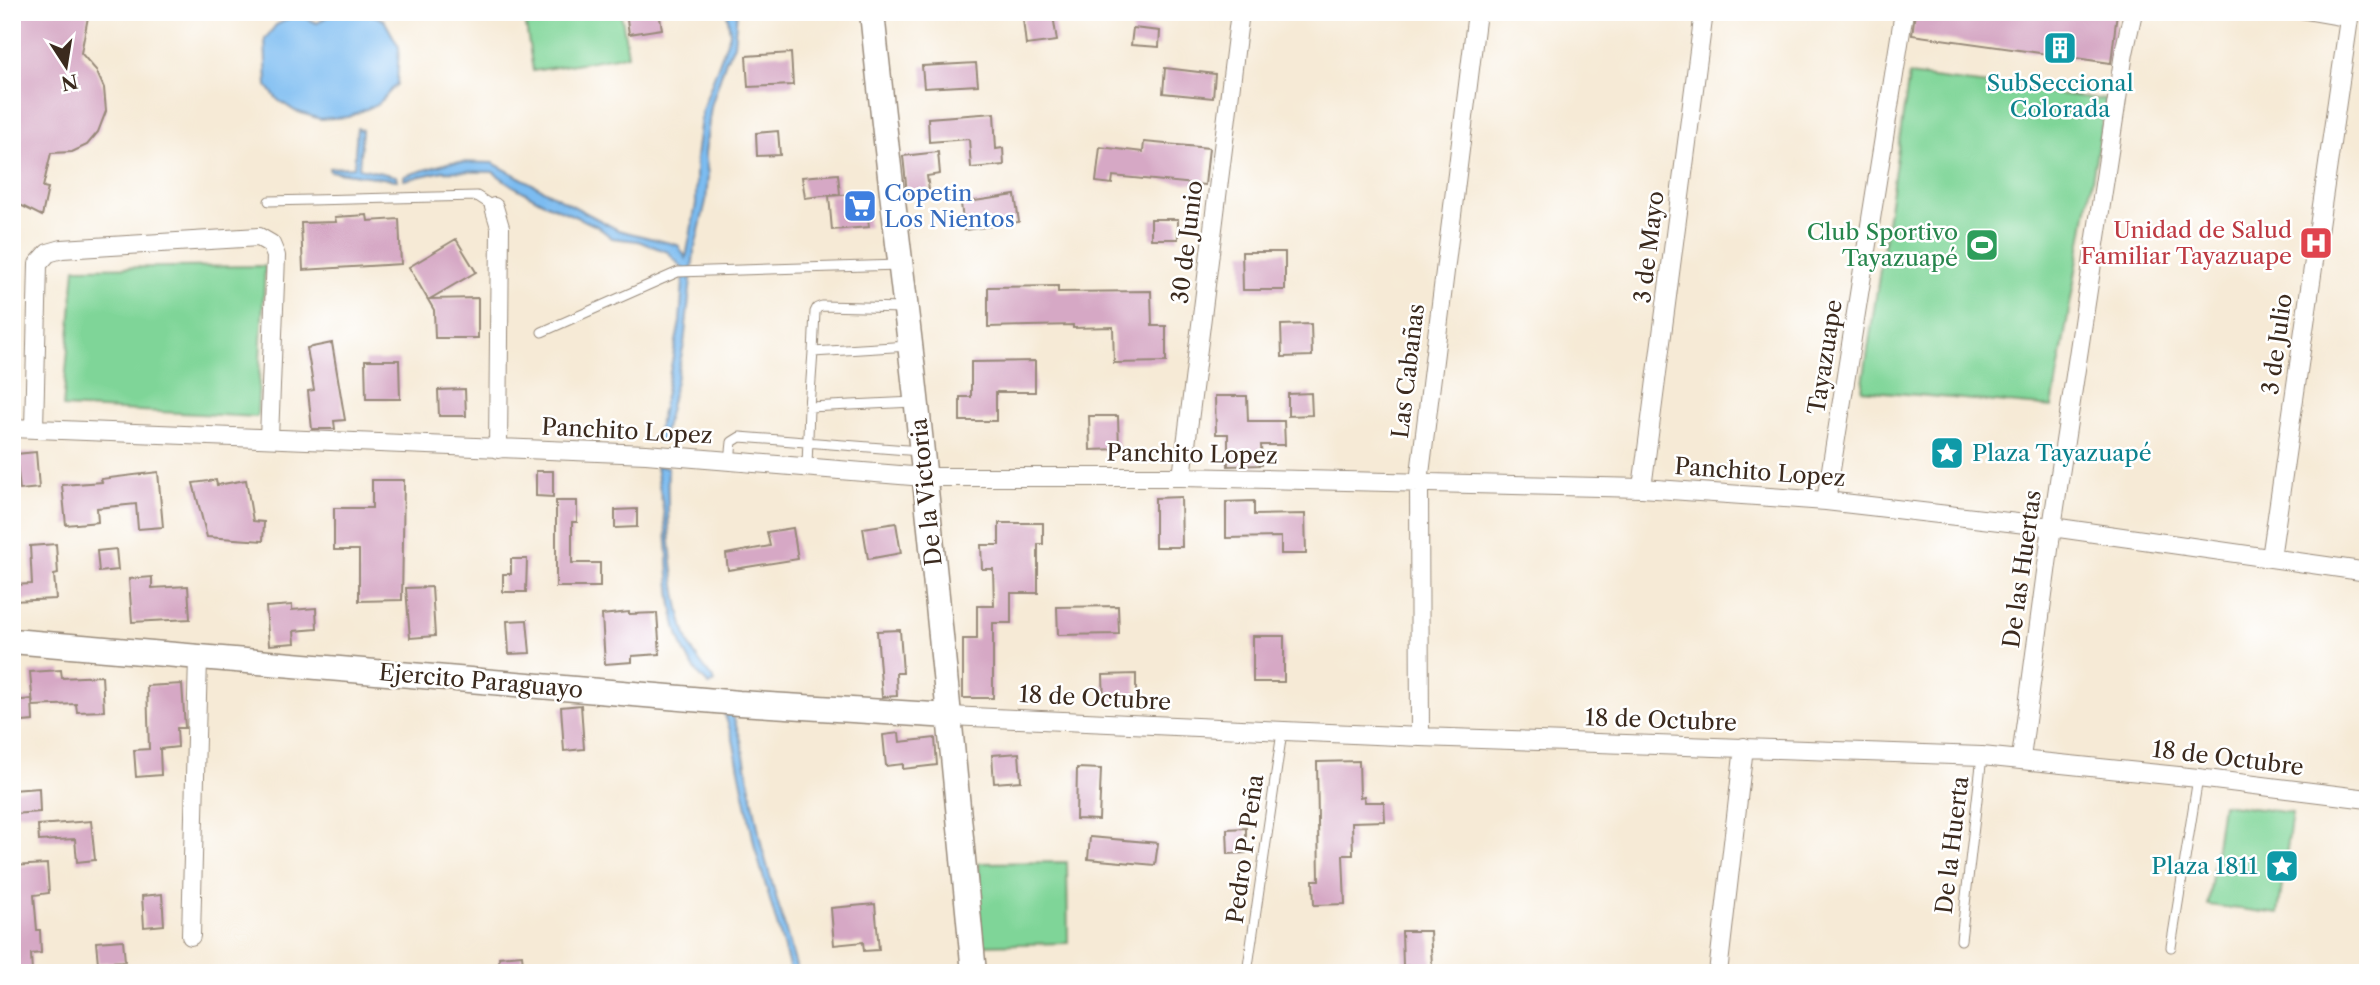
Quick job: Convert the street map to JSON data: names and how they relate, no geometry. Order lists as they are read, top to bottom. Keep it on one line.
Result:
{"streets":{"main road":["De la Victoria","Ejercito Paraguayo"],"street":["30 de Junio","3 de Mayo","3 de Julio","Tayazuape","Las Cabañas","Panchito Lopez","De las Huertas","18 de Octubre"],"lane":["De la Huerta","Pedro P. Peña"]},"crossings":[["30 de Junio","Panchito Lopez"],["3 de Mayo","Panchito Lopez"],["3 de Julio","Panchito Lopez"],["Tayazuape","Panchito Lopez"],["Las Cabañas","Panchito Lopez"],["Las Cabañas","18 de Octubre"],["Panchito Lopez","De la Victoria"],["Panchito Lopez","De las Huertas"],["De la Victoria","Ejercito Paraguayo"],["De la Victoria","18 de Octubre"],["De las Huertas","18 de Octubre"],["Ejercito Paraguayo","18 de Octubre"],["18 de Octubre","De la Huerta"],["18 de Octubre","Pedro P. Peña"]],"places":{"building":["SubSeccional Colorada"],"supermarket":["Copetin Los Nientos"],"hospital":["Unidad de Salud Familiar Tayazuape"],"sports":["Club Sportivo Tayazuapé"],"place":["Plaza Tayazuapé","Plaza 1811"]},"north":"bottom"}
